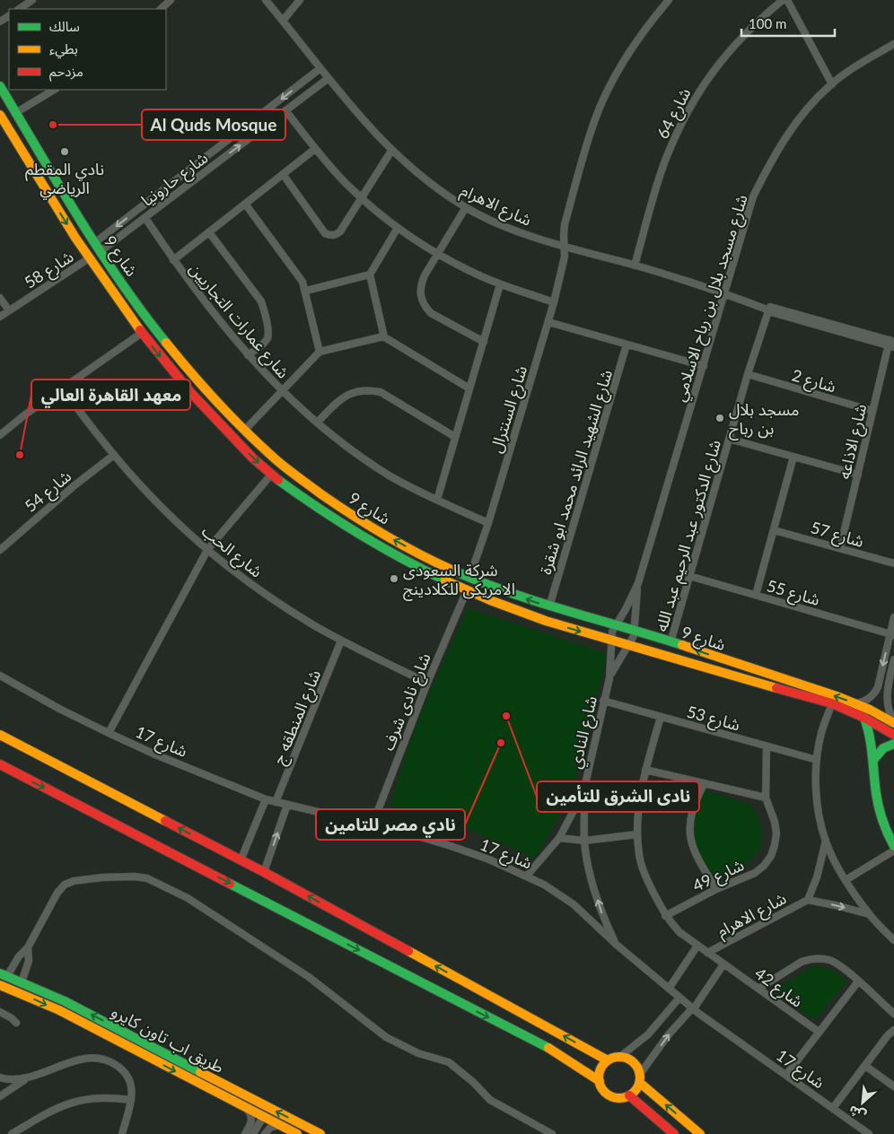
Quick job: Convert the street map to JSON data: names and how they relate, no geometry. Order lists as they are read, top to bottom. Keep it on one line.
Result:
{"streets":{"main road":["شارع 9","طريق اب تاون كايرو"],"street":["شارع 64","شارع حارونيا","شارع الاهرام","شارع 58","شارع مسجد بلال بن رباح الاسلامي","شارع عمارات التجاريين","شارع 2","شارع السنترال","شارع الاذاعه","شارع الشهيد الرائد محمد ابو شقرة","شارع 54","شارع 57","شارع الدكتور عبد الرحيم عبد الله","شارع الحب","شارع 55","شارع نادى شرف","شارع المنطقه ج","شارع 53","شارع النادي","شارع 17","شارع 49","شارع 42"]},"crossings":[["شارع 64","شارع الاهرام"],["شارع حارونيا","شارع الاهرام"],["شارع حارونيا","شارع 9"],["شارع حارونيا","شارع عمارات التجاريين"],["شارع الاهرام","شارع مسجد بلال بن رباح الاسلامي"],["شارع الاهرام","شارع السنترال"],["شارع الاهرام","شارع الاذاعه"],["شارع الاهرام","شارع الدكتور عبد الرحيم عبد الله"],["شارع الاهرام","شارع 42"],["شارع 9","شارع 58"],["شارع 9","شارع مسجد بلال بن رباح الاسلامي"],["شارع 9","شارع السنترال"],["شارع 9","شارع الشهيد الرائد محمد ابو شقرة"],["شارع 9","شارع الدكتور عبد الرحيم عبد الله"],["شارع 9","شارع نادى شرف"],["شارع 9","شارع النادي"],["شارع مسجد بلال بن رباح الاسلامي","شارع النادي"],["شارع عمارات التجاريين","شارع السنترال"],["شارع 2","شارع الاذاعه"],["شارع 2","شارع الدكتور عبد الرحيم عبد الله"],["شارع الاذاعه","شارع 57"],["شارع 54","شارع الحب"],["شارع الدكتور عبد الرحيم عبد الله","شارع 55"],["شارع الحب","شارع نادى شرف"],["شارع الحب","شارع المنطقه ج"],["شارع نادى شرف","شارع 17"],["شارع المنطقه ج","شارع 17"],["شارع 53","شارع النادي"],["شارع 53","شارع 49"],["شارع 53","شارع 42"],["شارع النادي","شارع 17"],["شارع 49","شارع 42"]],"places":["Al Quds Mosque","نادي المقطم الرياضي","مسجد بلال بن رباح","معهد القاهرة العالي","شركة السعودى الامريكى للكلادينج","نادى الشرق للتأمين","نادي مصر للتامين"],"legend":["سالك","بطيء","مزدحم"],"scale_bar":"100 m","north":"bottom left"}
